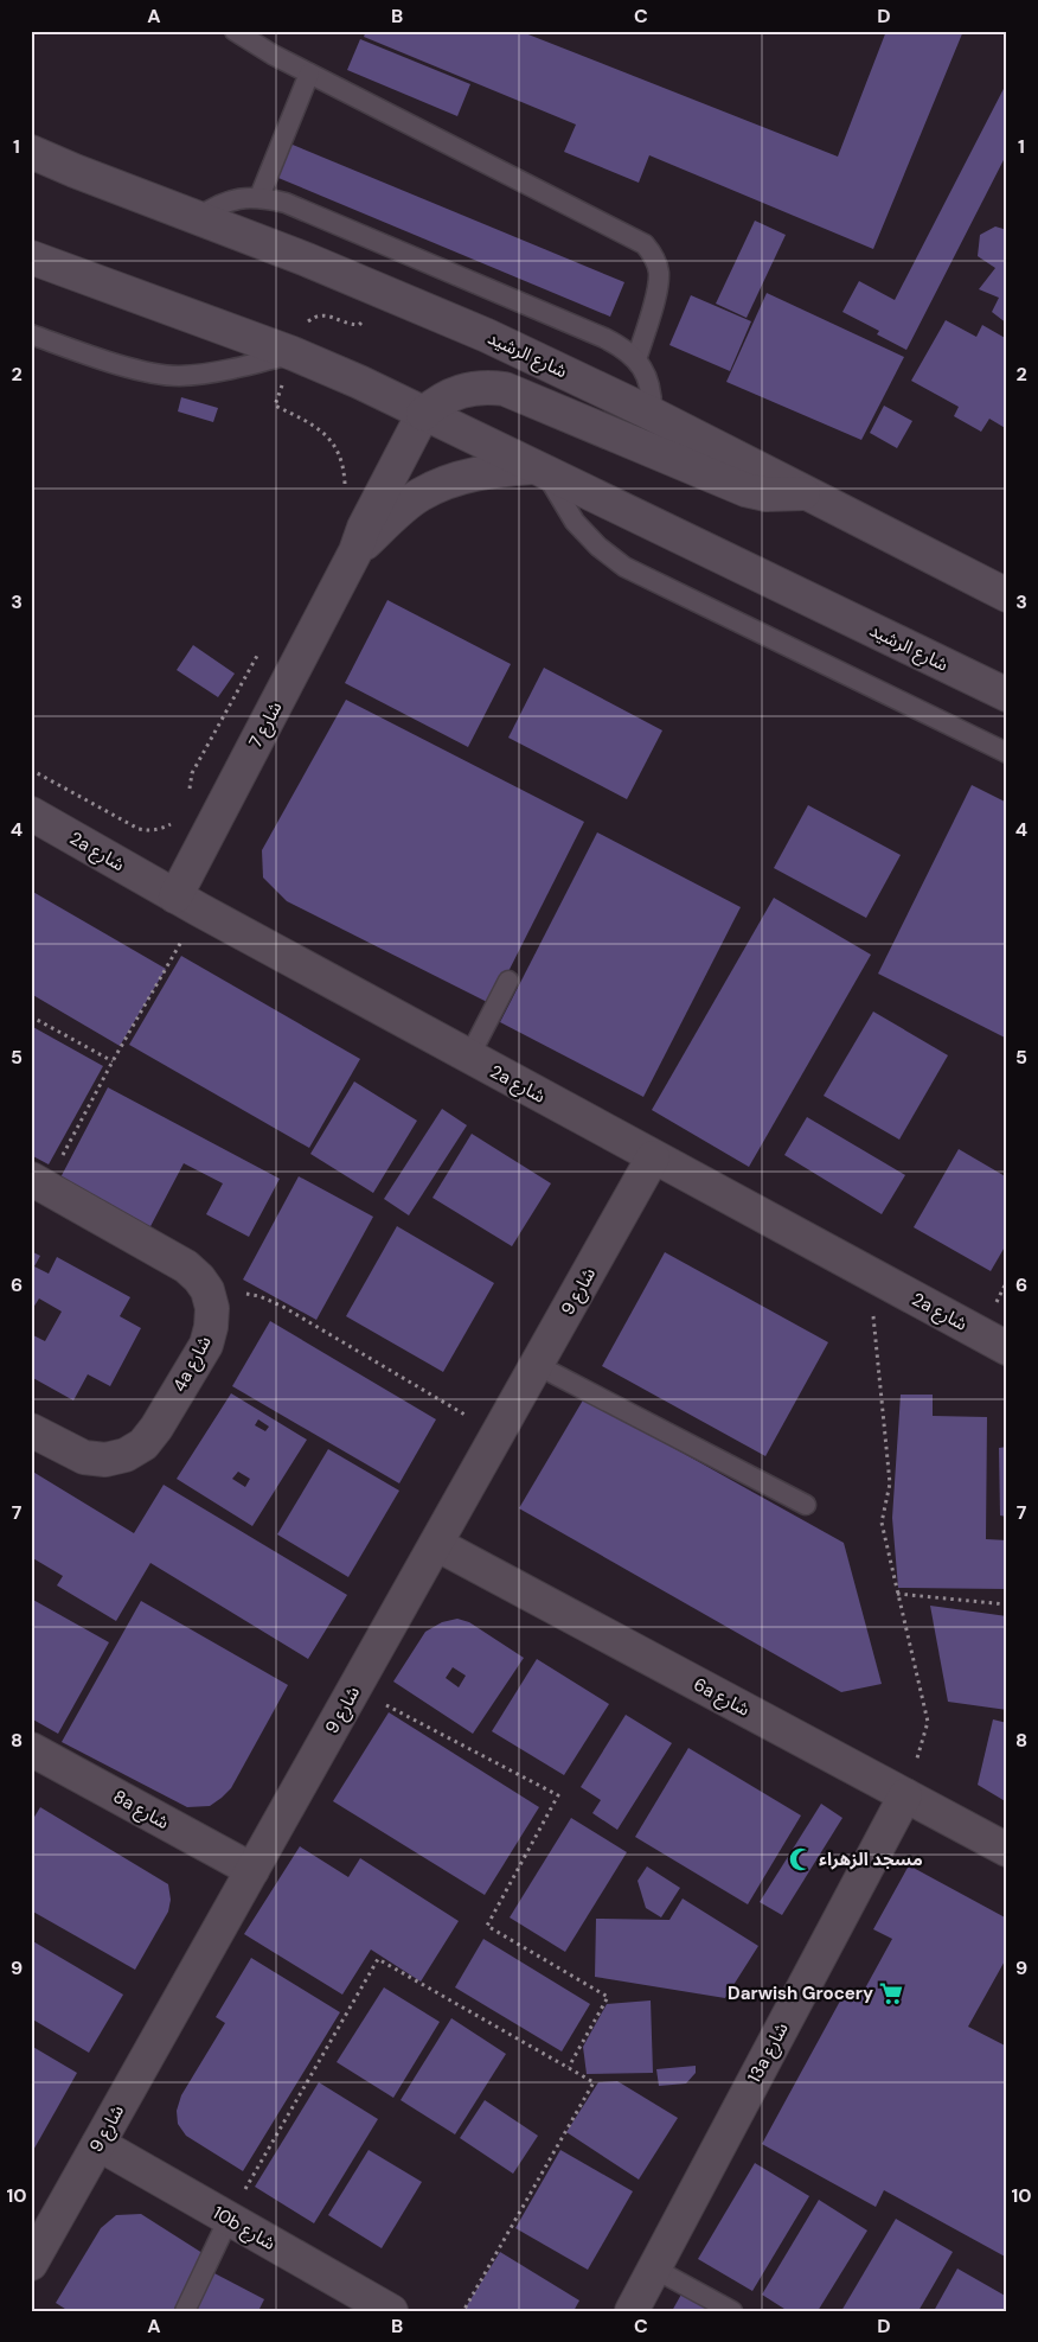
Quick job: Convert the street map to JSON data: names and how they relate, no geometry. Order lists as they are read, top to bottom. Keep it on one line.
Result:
{"streets":{"street":["شارع الرشيد","شارع 7","2a شارع","شارع 9","4a شارع","6a شارع","8a شارع","13a شارع","10b شارع"]},"crossings":[["شارع الرشيد","شارع 7"],["شارع 7","2a شارع"],["2a شارع","شارع 9"],["شارع 9","6a شارع"],["شارع 9","8a شارع"],["شارع 9","10b شارع"],["6a شارع","13a شارع"]],"places":{"mosque":["مسجد الزهراء"],"supermarket":["Darwish Grocery"]},"grid":{"columns":["A","B","C","D"],"rows":["1","2","3","4","5","6","7","8","9","10"]}}
